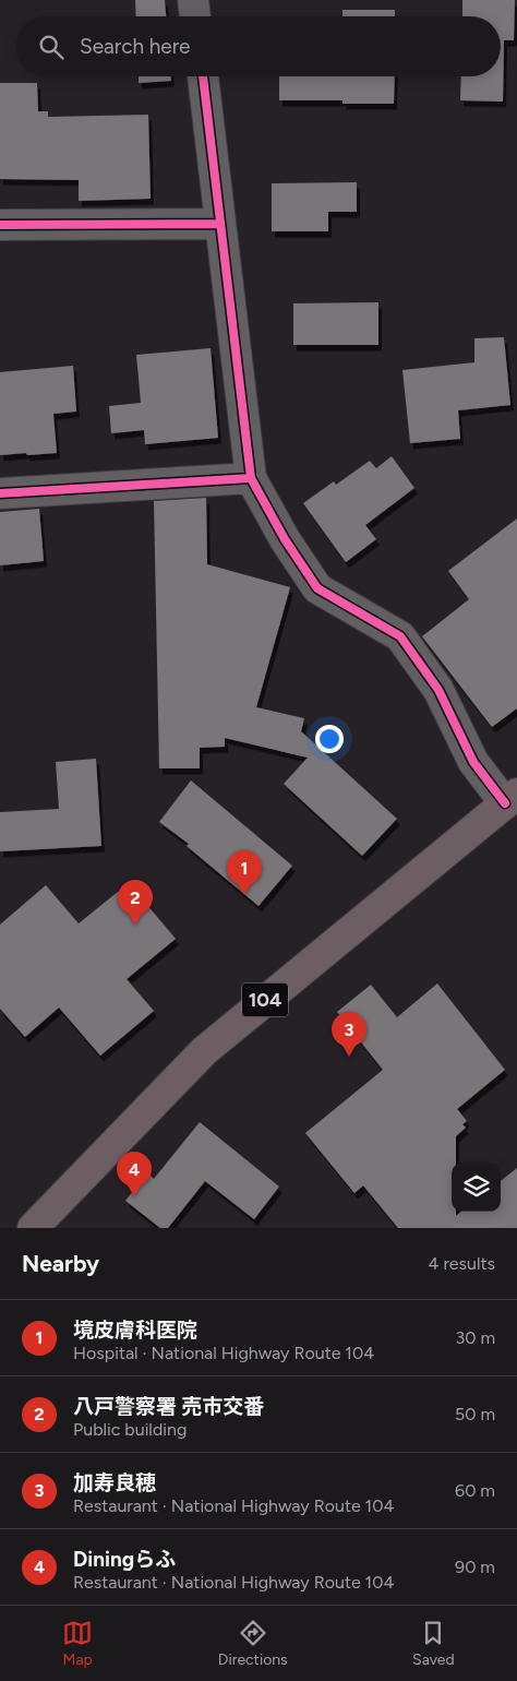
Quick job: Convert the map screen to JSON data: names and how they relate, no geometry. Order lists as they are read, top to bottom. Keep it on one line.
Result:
{"streets":{"highway":["104"]},"page":{"search":"Search here","pins":["1","2","3","4"],"heading":["Nearby","4 results"],"list":[{"mark":"1","name":"境皮膚科医院","note":"Hospital · National Highway Route 104","value":"30 m"},{"mark":"2","name":"八戸警察署 売市交番","note":"Public building","value":"50 m"},{"mark":"3","name":"加寿良穂","note":"Restaurant · National Highway Route 104","value":"60 m"},{"mark":"4","name":"Diningらふ","note":"Restaurant · National Highway Route 104","value":"90 m"}],"nav":["Map","Directions","Saved"]}}
